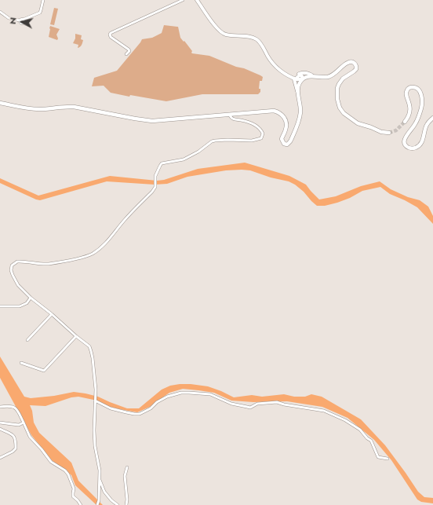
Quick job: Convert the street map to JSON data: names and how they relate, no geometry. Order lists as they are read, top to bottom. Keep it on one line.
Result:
{"north":"left"}
